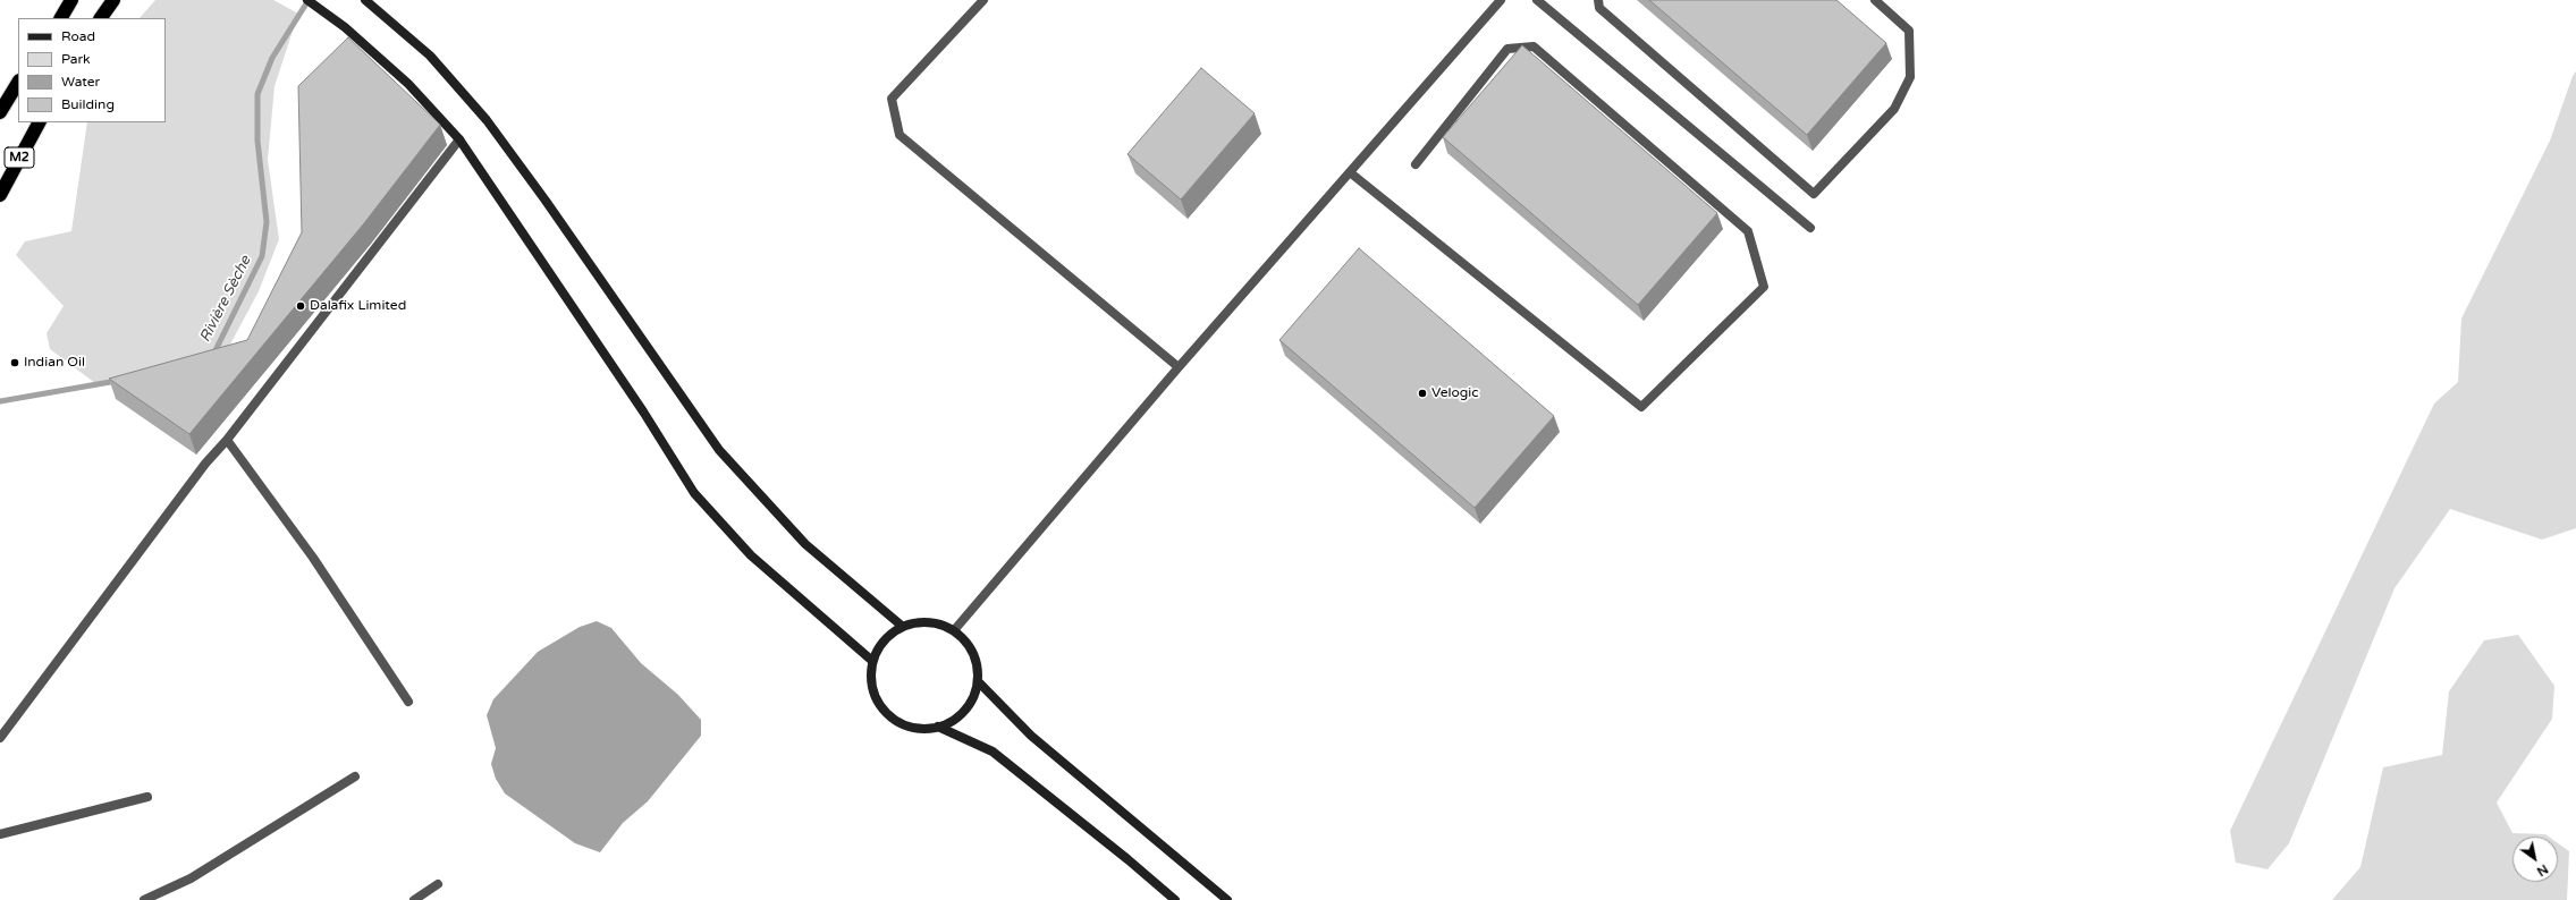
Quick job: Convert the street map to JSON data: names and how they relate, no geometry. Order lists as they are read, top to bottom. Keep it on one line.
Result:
{"streets":{"highway":["M2"]},"water":["Rivière Sèche"],"places":["Dalafix Limited","Indian Oil","Velogic"],"legend":["Road","Park","Water","Building"],"north":"bottom right"}
